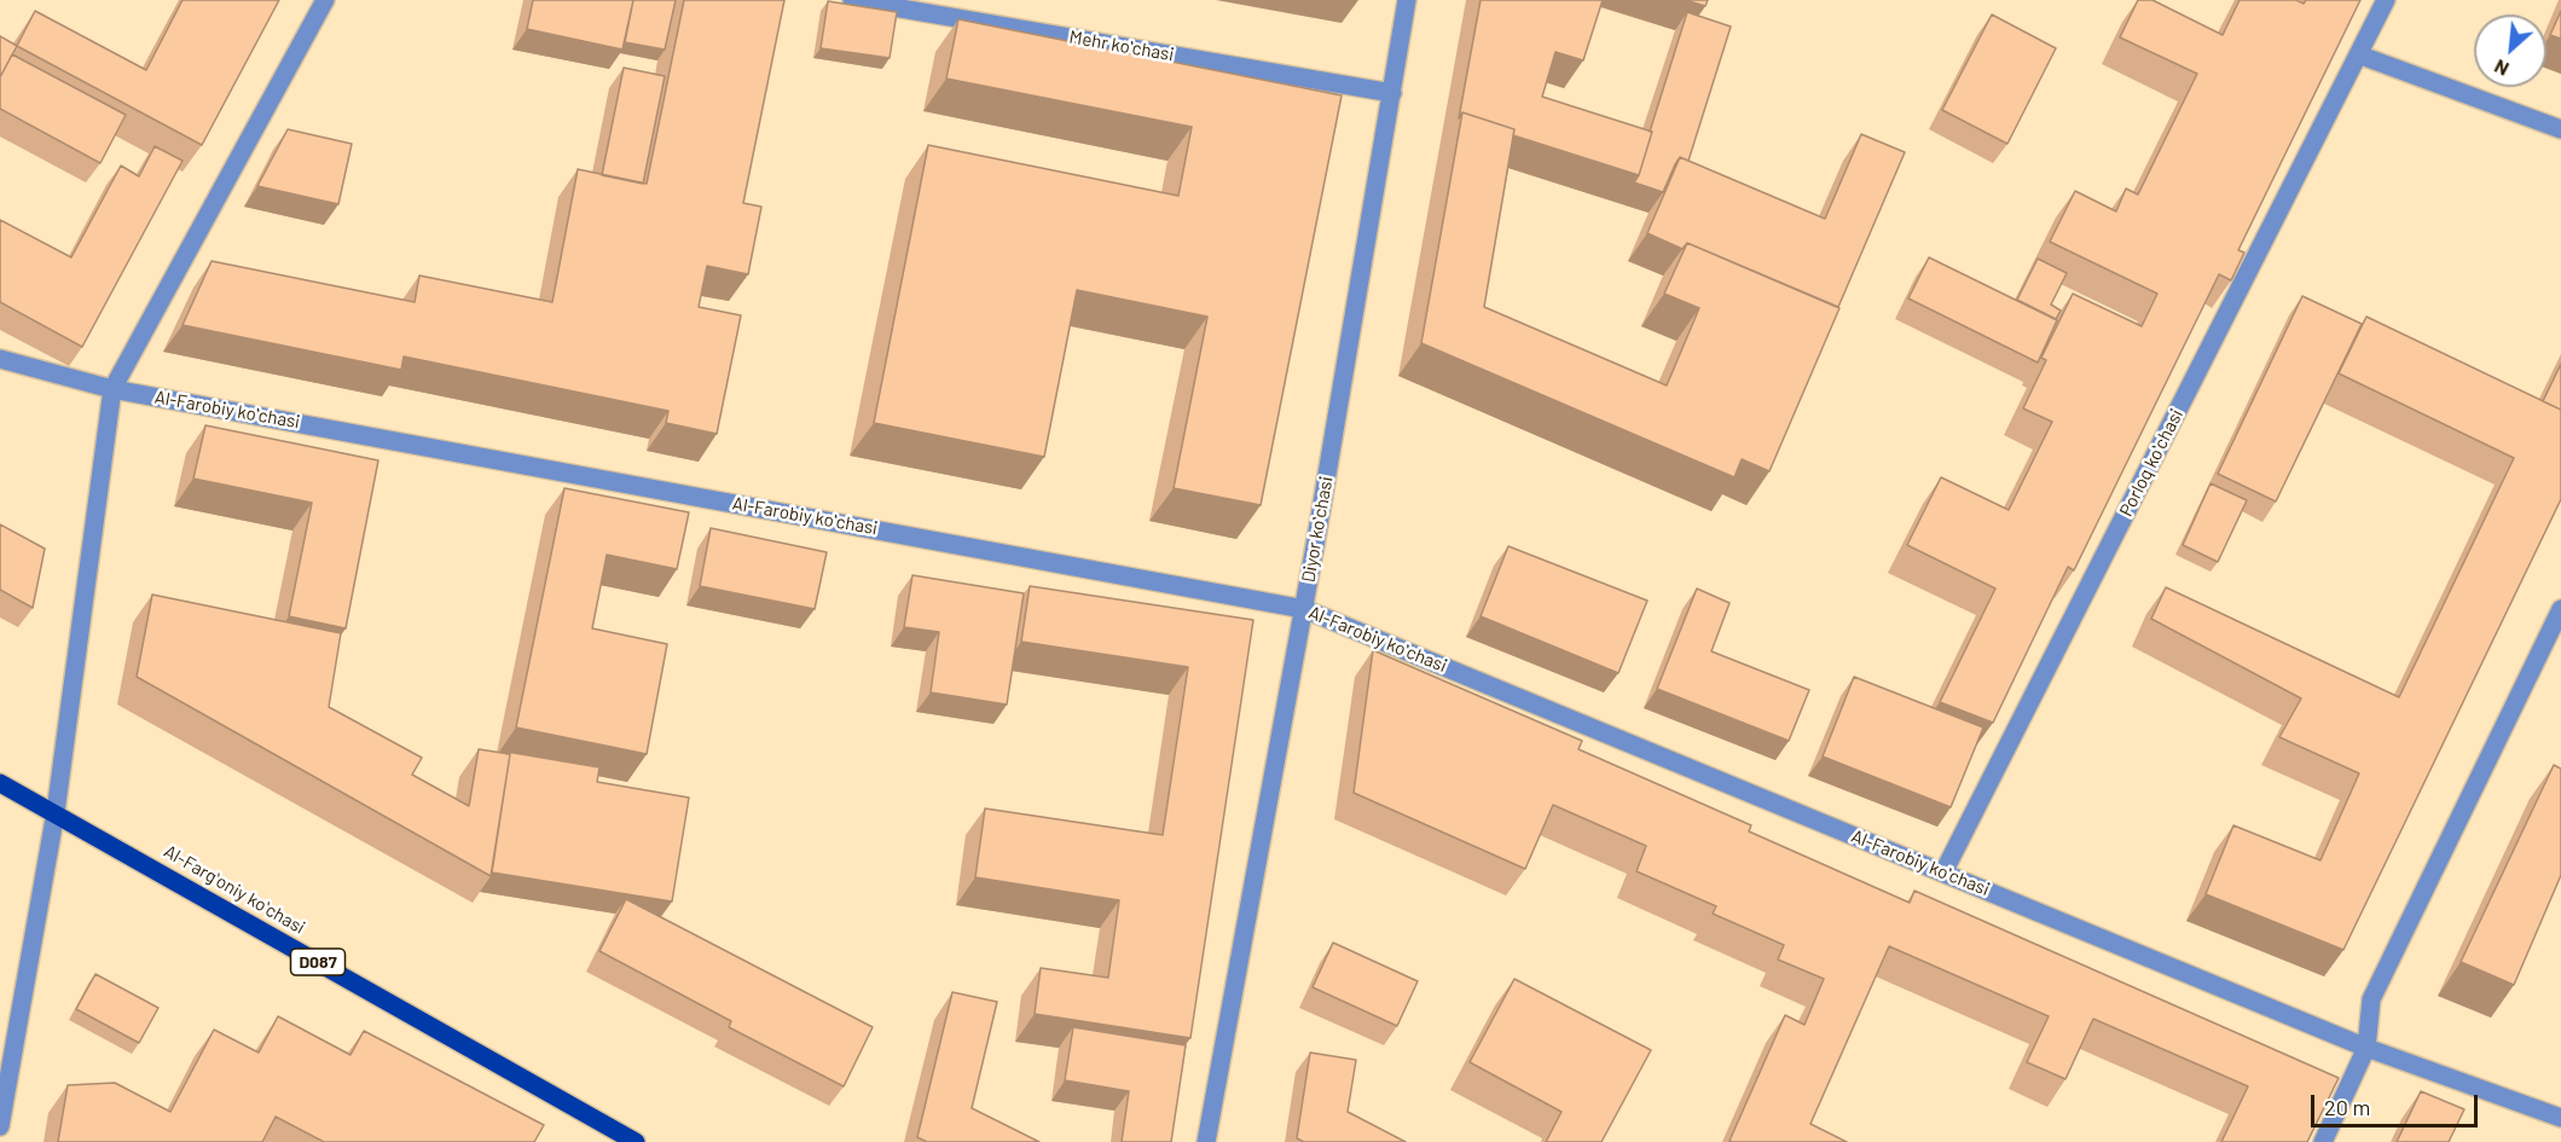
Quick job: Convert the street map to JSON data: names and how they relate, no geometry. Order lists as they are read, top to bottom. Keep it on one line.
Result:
{"streets":{"main road":["Al-Fargʻoniy koʻchasi","D087"],"street":["Mehr koʻchasi","Al-Farobiy koʻchasi","Porloq koʻchasi","Diyor koʻchasi"]},"crossings":[["Mehr koʻchasi","Diyor koʻchasi"],["Al-Farobiy koʻchasi","Porloq koʻchasi"],["Al-Farobiy koʻchasi","Diyor koʻchasi"]],"scale_bar":"20 m","north":"bottom left"}
